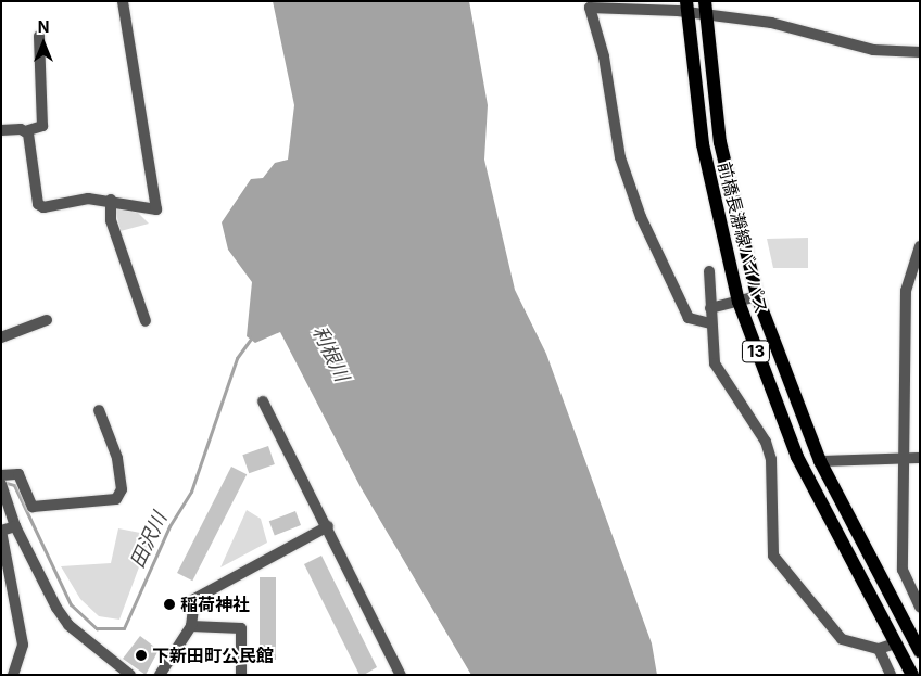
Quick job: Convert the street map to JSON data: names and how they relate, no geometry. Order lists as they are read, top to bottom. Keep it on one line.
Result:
{"streets":{"main road":["前橋長瀞線バイパス","13"]},"water":["利根川","田沢川"],"places":["稲荷神社","下新田町公民館"],"north":"top"}
